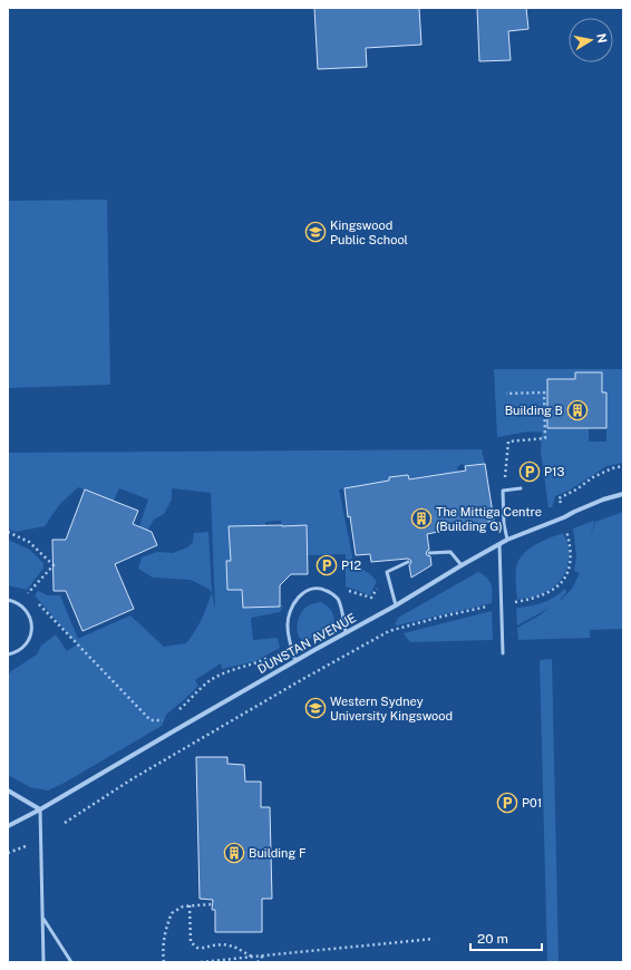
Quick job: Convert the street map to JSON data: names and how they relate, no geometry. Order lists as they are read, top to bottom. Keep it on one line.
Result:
{"streets":{"street":["DUNSTAN AVENUE"]},"places":{"school or university":["Kingswood Public School","Western Sydney University Kingswood"],"building":["Building B","The Mittiga Centre (Building G)","Building F"],"parking":["P13","P12","P01"]},"scale_bar":"20 m","north":"right"}
